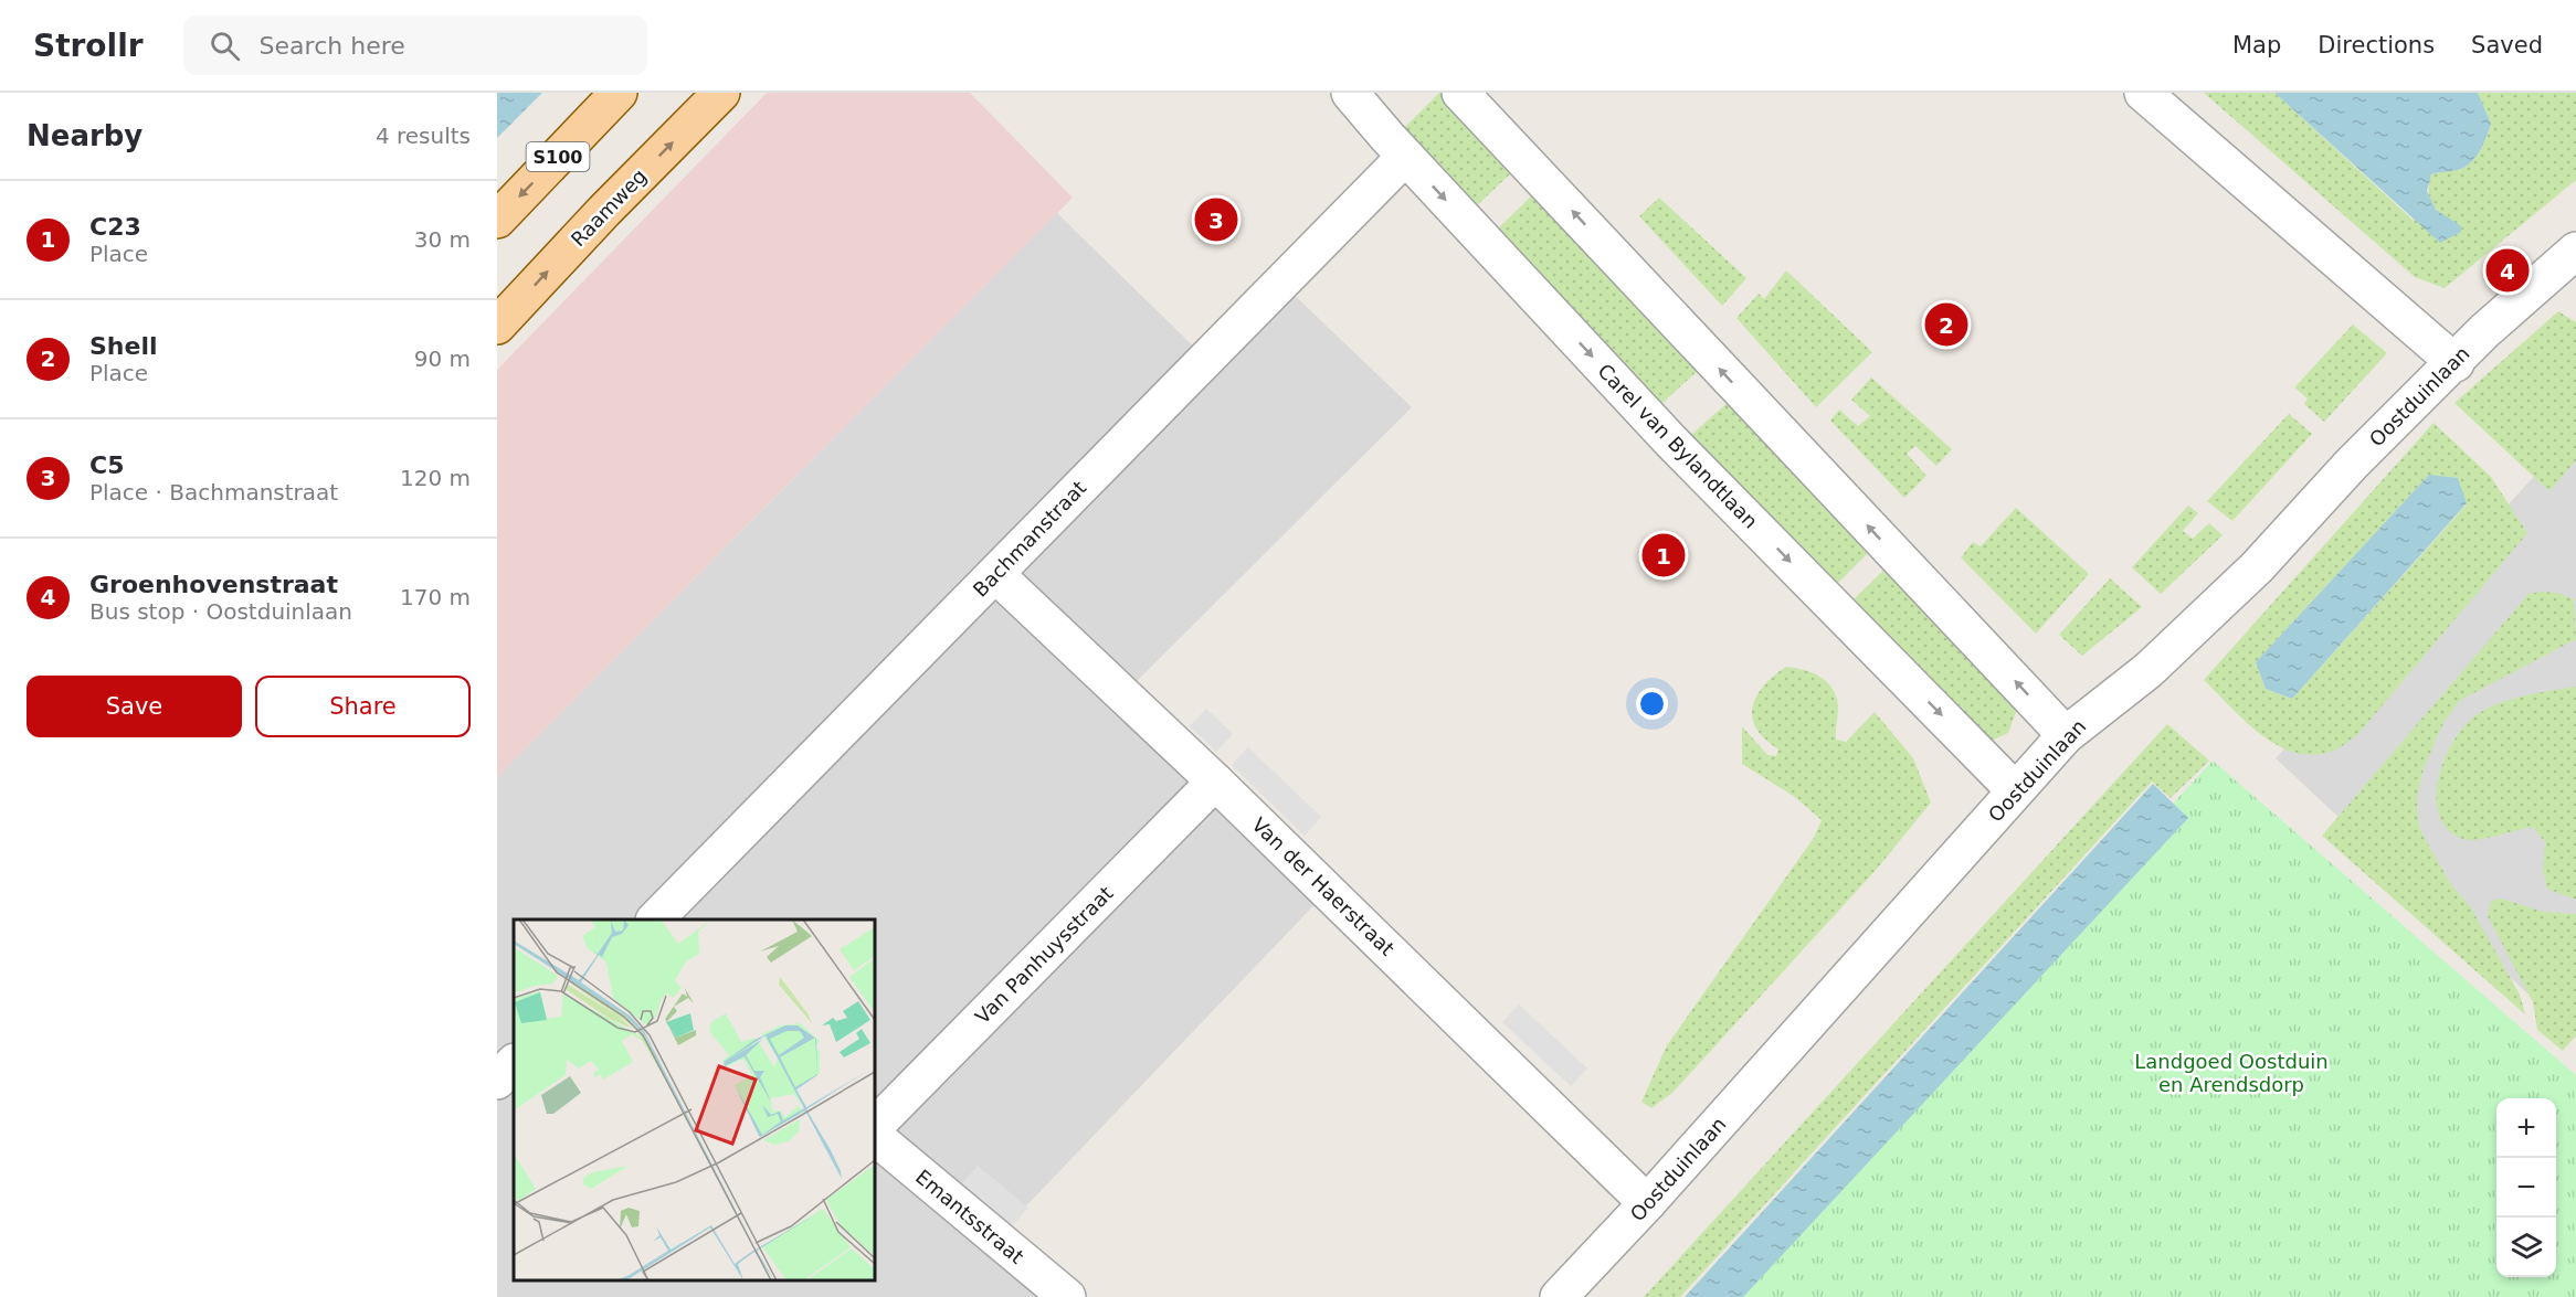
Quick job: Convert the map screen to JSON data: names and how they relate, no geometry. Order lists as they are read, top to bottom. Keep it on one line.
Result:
{"streets":{"main road":["S100","Raamweg"],"street":["Oostduinlaan","Carel van Bylandtlaan","Bachmanstraat","Van der Haerstraat","Van Panhuysstraat","Emantsstraat"]},"crossings":[["Oostduinlaan","Carel van Bylandtlaan"],["Oostduinlaan","Van der Haerstraat"],["Carel van Bylandtlaan","Bachmanstraat"],["Bachmanstraat","Van der Haerstraat"],["Van der Haerstraat","Van Panhuysstraat"]],"parks":["Landgoed Oostduin en Arendsdorp"],"page":{"header":"Strollr","search":"Search here","nav":["Map","Directions","Saved"],"heading":["Nearby","4 results"],"list":[{"mark":"1","name":"C23","note":"Place","value":"30 m"},{"mark":"2","name":"Shell","note":"Place","value":"90 m"},{"mark":"3","name":"C5","note":"Place · Bachmanstraat","value":"120 m"},{"mark":"4","name":"Groenhovenstraat","note":"Bus stop · Oostduinlaan","value":"170 m"}],"pins":["3","4","2","1"],"buttons":["Save","Share"],"map_buttons":["+","−"]}}
